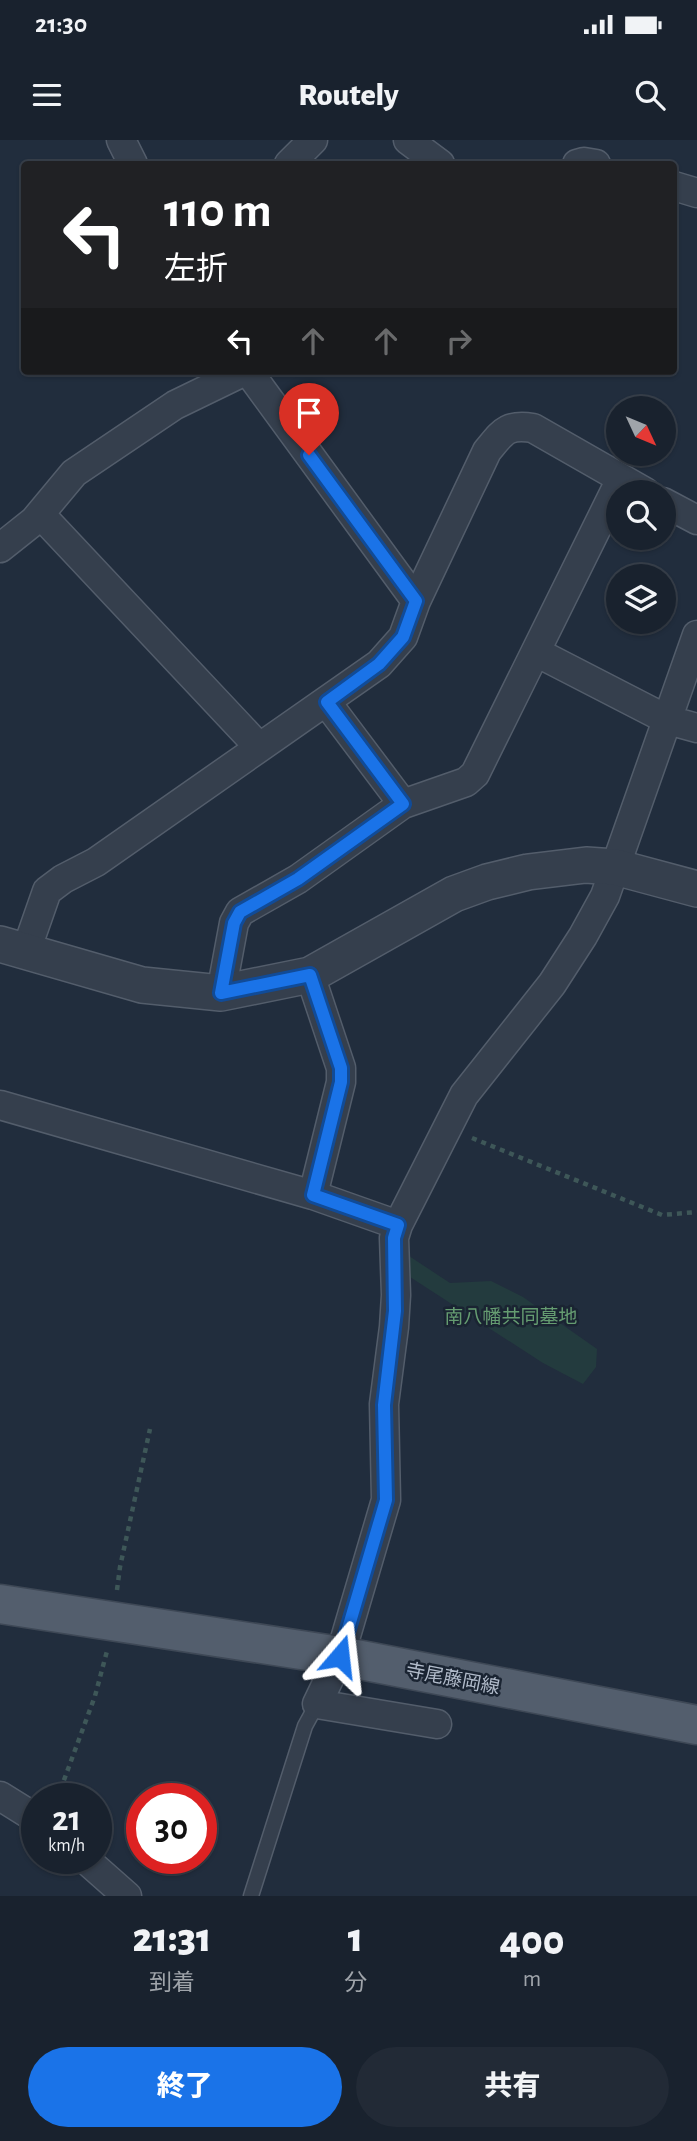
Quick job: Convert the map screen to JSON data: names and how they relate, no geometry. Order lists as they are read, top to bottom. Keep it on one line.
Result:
{"streets":{"main road":["寺尾藤岡線"]},"parks":["南八幡共同墓地"],"north":"bottom right","page":{"status":"21:30","header":"Routely","turn":["110 m","左折"],"speed":"21 km/h","limit":"30","eta":["21:31","到着","1","分","400","m"],"buttons":["終了","共有"]}}
